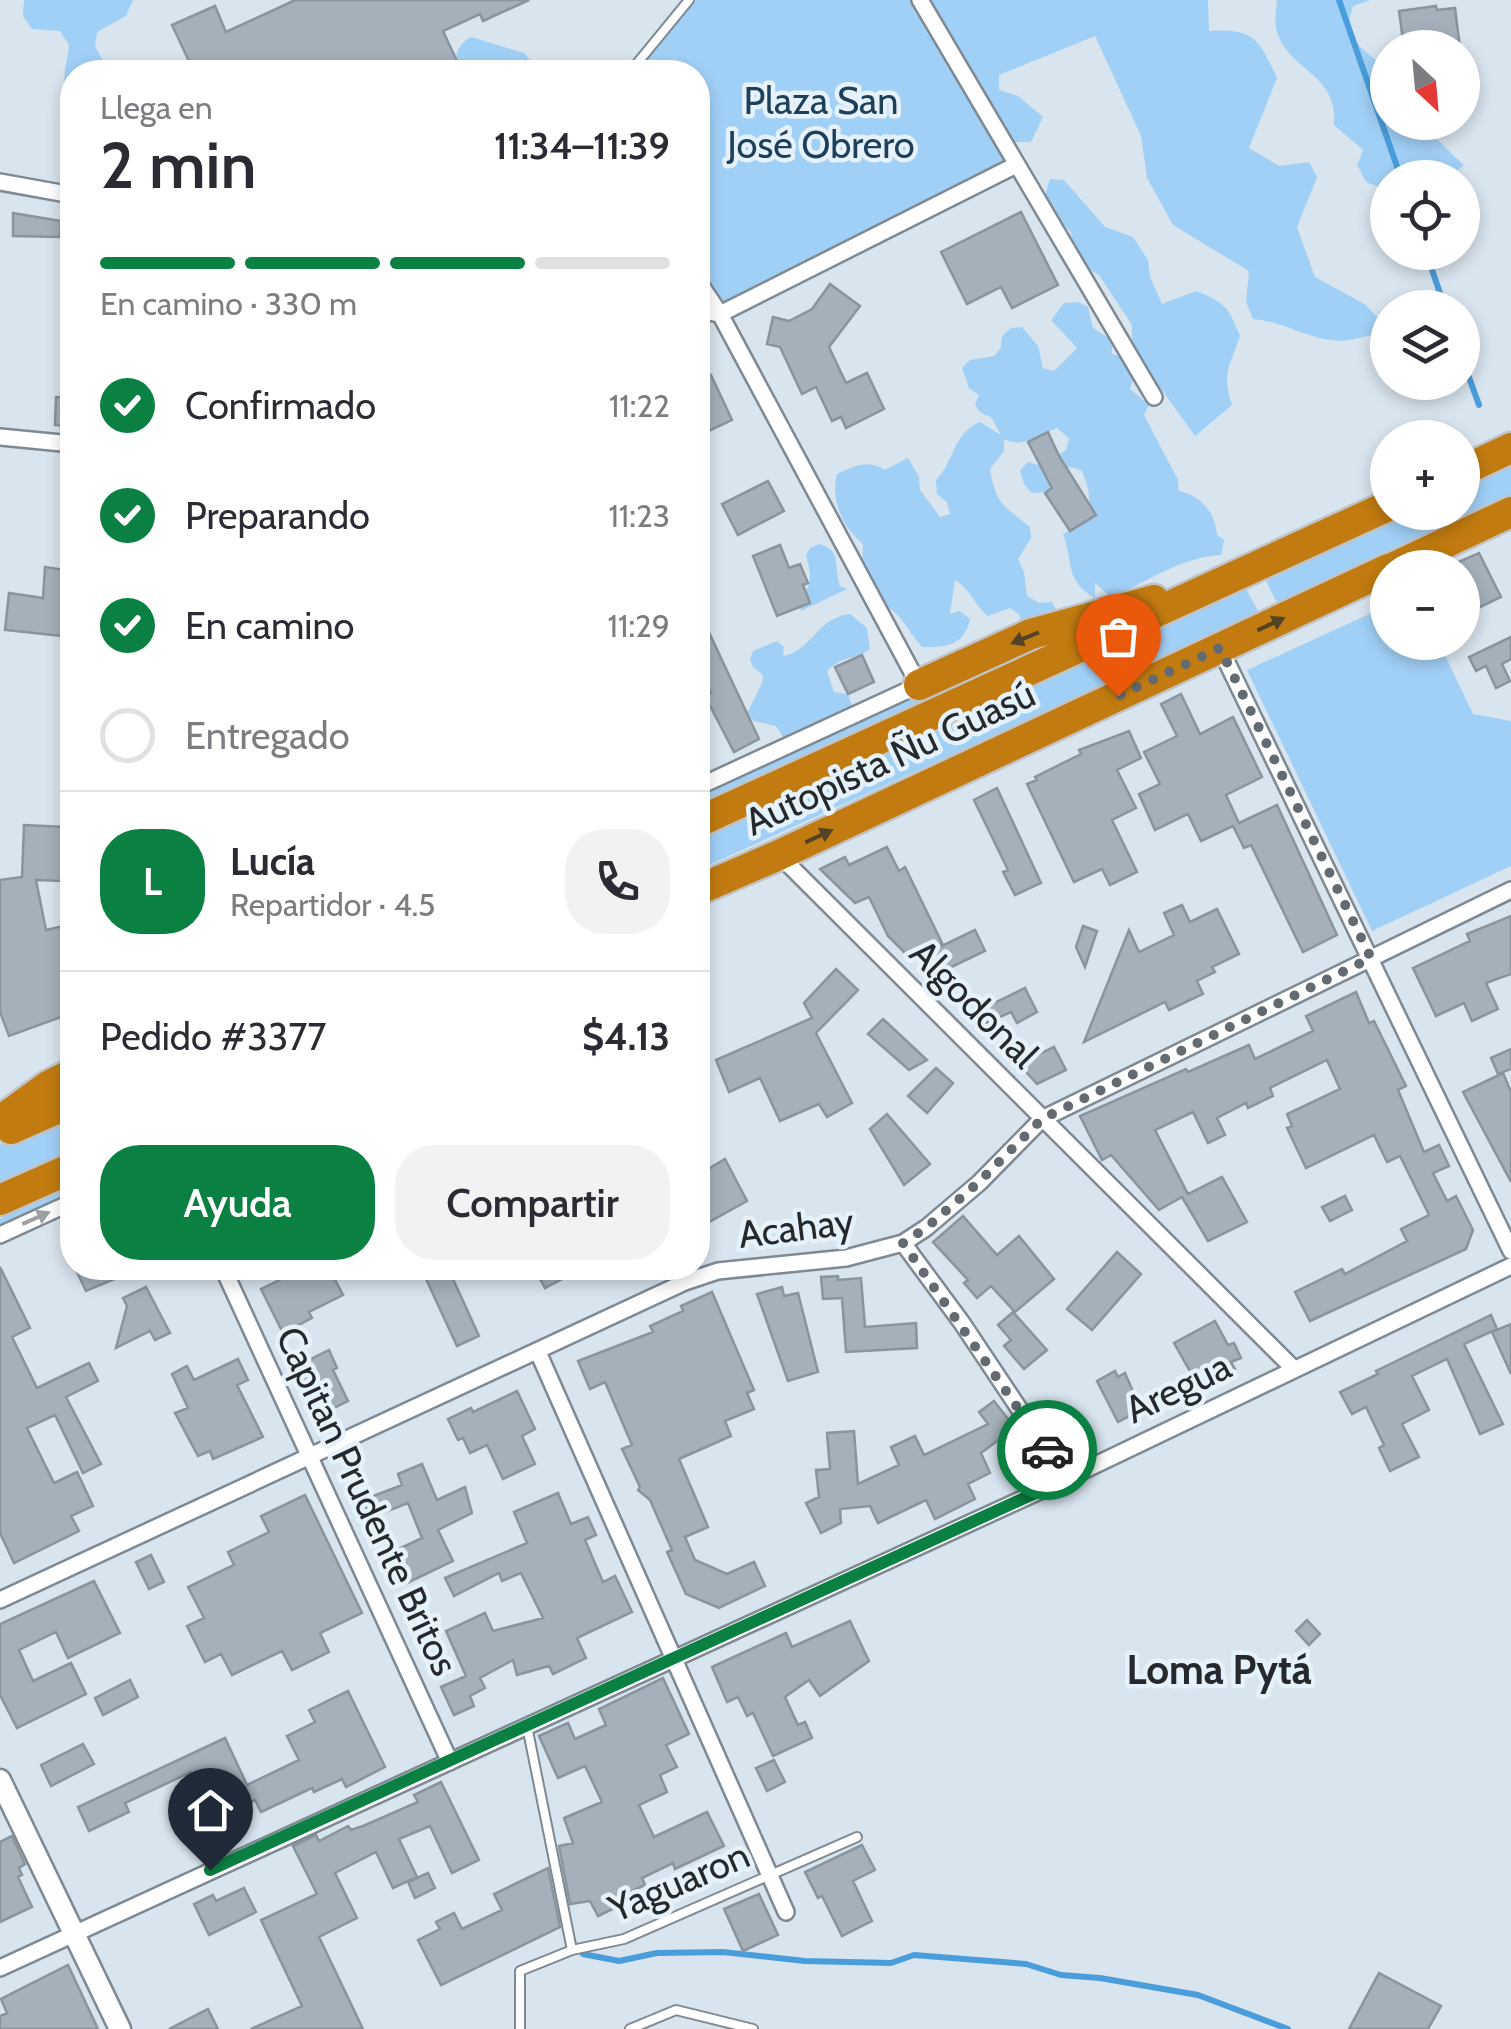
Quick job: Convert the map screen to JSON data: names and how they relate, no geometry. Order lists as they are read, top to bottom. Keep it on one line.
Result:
{"streets":{"highway":["Autopista Ñu Guasú"],"street":["Algodonal","Acahay","Aregua","Capitan Prudente Britos"],"lane":["Yaguaron"]},"crossings":[["Autopista Ñu Guasú","Algodonal"],["Algodonal","Acahay"],["Algodonal","Aregua"],["Acahay","Capitan Prudente Britos"],["Aregua","Capitan Prudente Britos"]],"districts":["Loma Pytá"],"parks":["Plaza San José Obrero"],"north":"bottom right","page":{"map_buttons":["+","−"],"heading":["2 min","Llega en","11:34–11:39"],"panel":["Lucía","Repartidor · 4.5","Pedido #3377","$4.13"],"bar":"En camino · 330 m","list":[["Confirmado","11:22"],["Preparando","11:23"],["En camino","11:29"],"Entregado"],"round":"L","buttons":["Ayuda","Compartir"]}}
